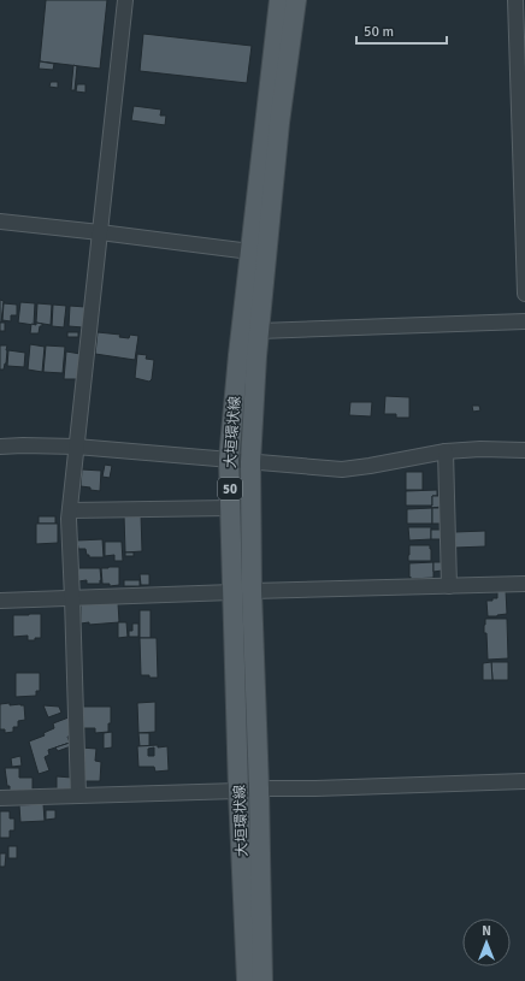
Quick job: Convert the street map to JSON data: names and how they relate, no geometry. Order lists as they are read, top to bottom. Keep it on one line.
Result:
{"streets":{"main road":["大垣環状線","50"]},"scale_bar":"50 m","north":"top"}
